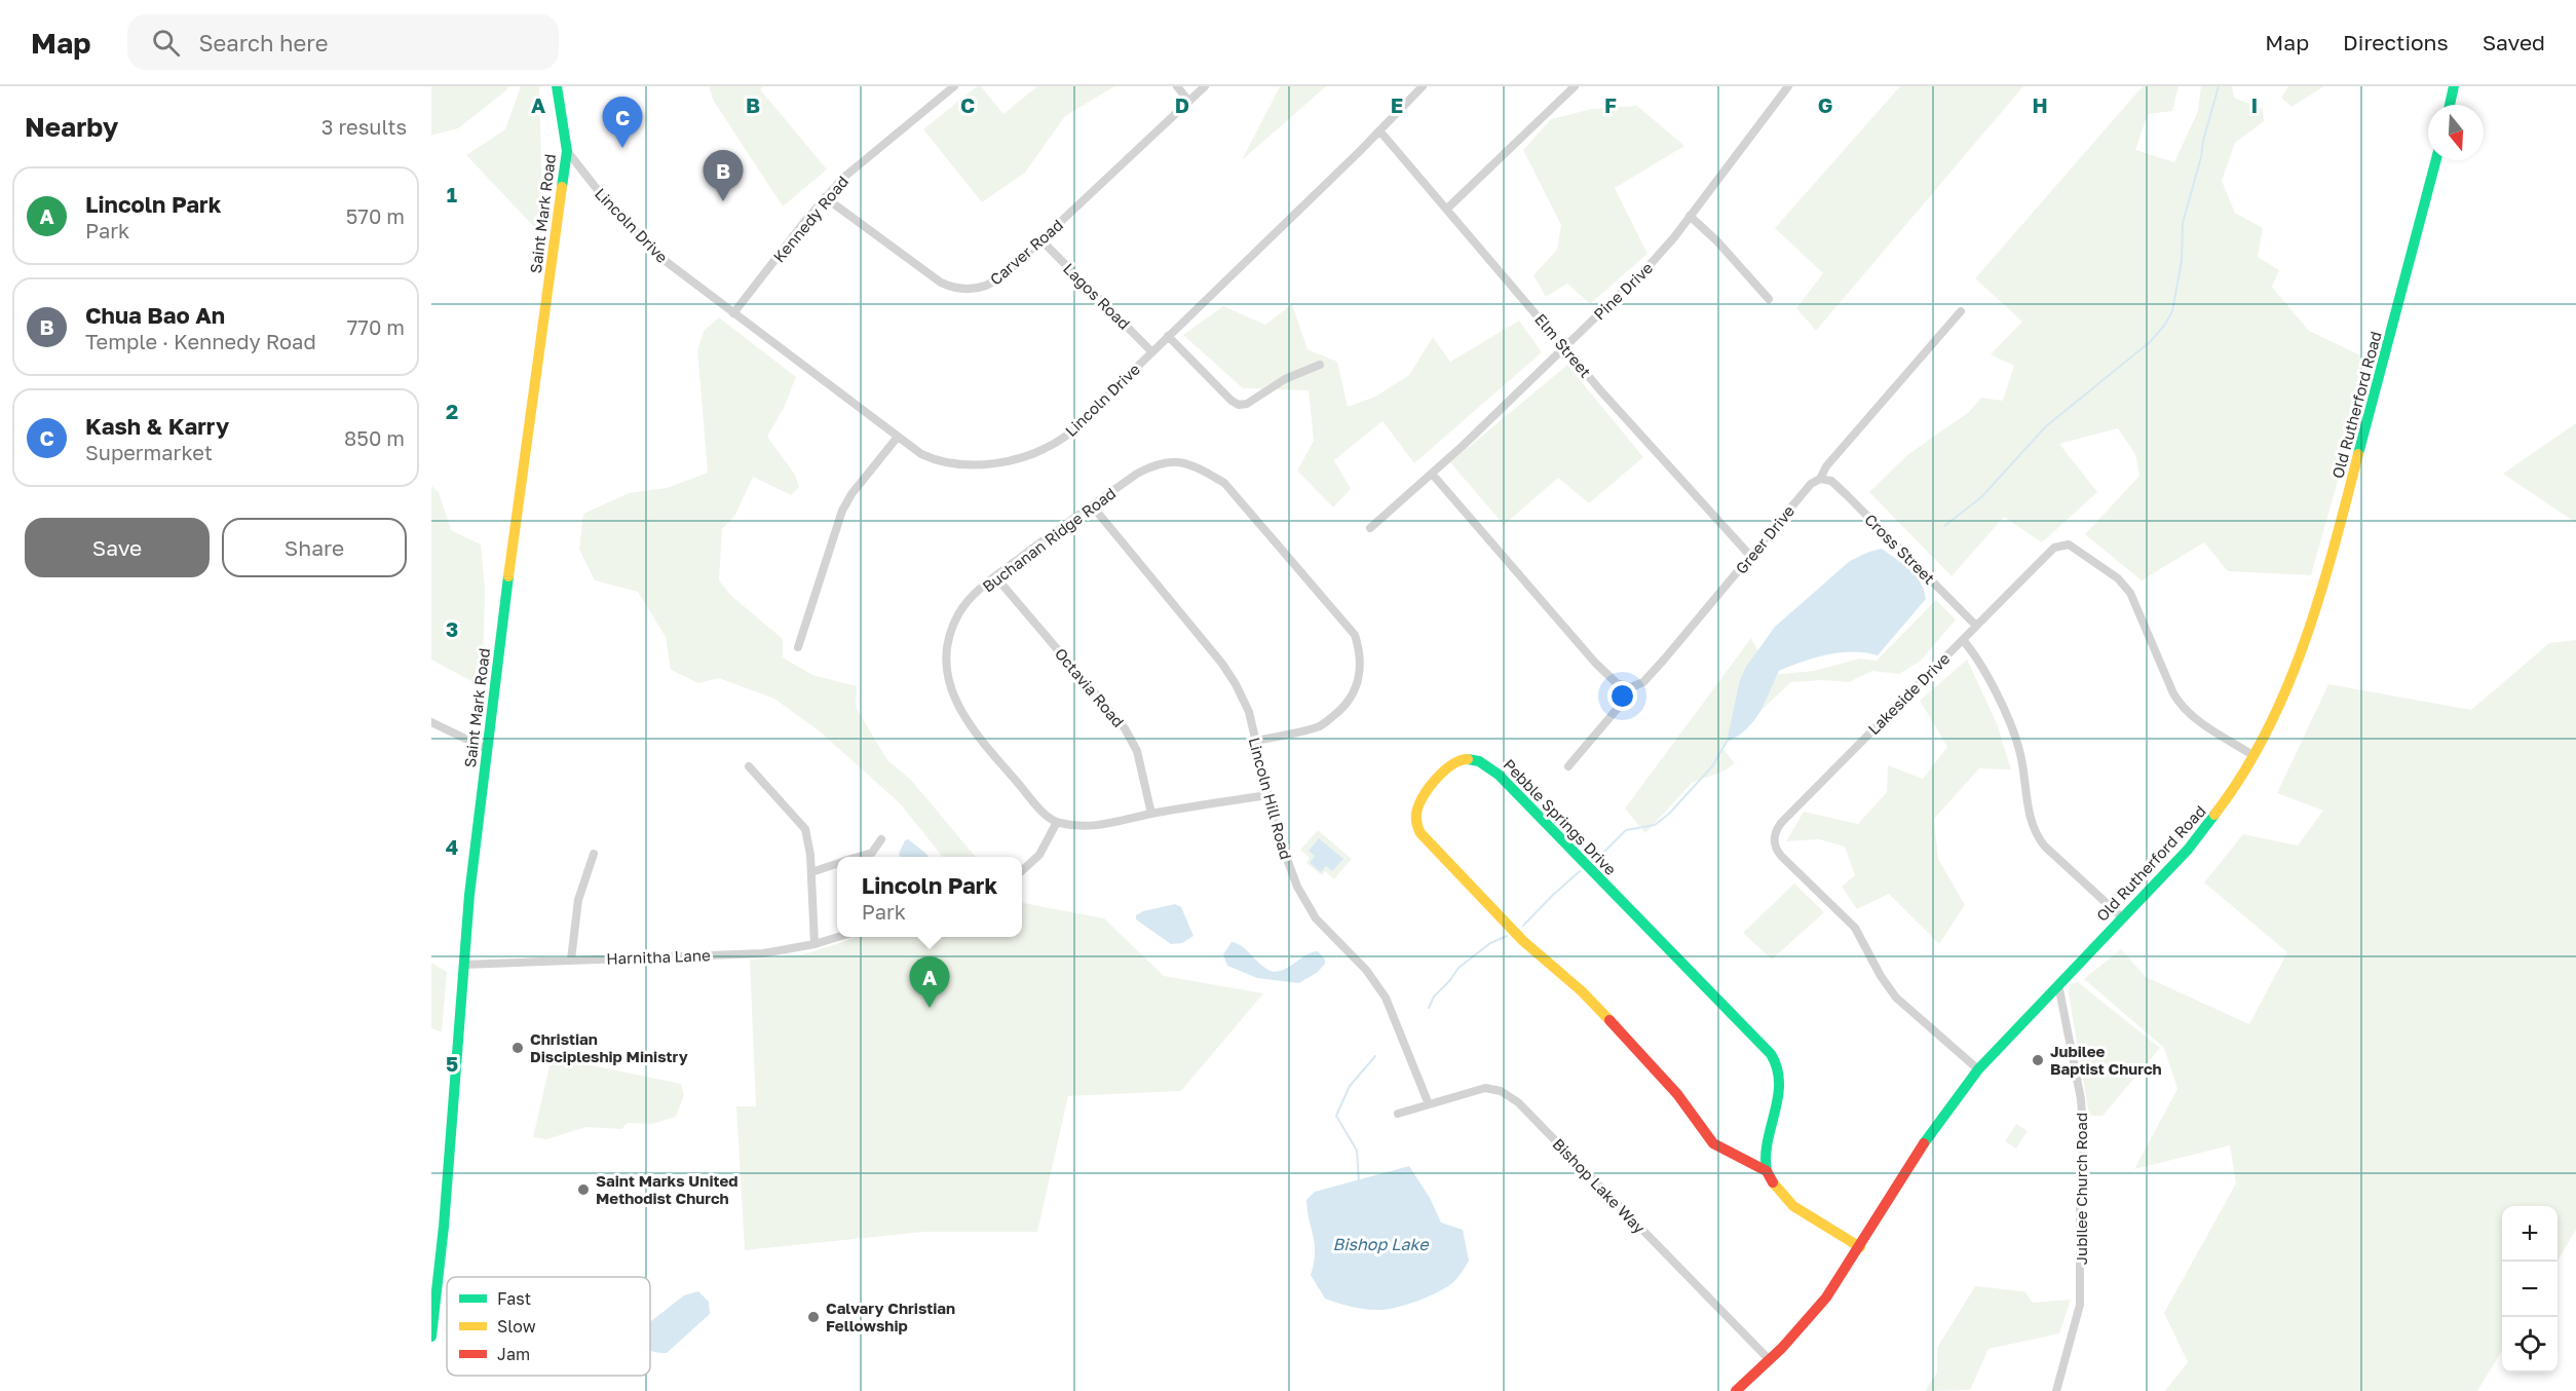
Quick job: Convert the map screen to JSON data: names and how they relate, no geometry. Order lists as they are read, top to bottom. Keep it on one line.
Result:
{"streets":{"street":["Saint Mark Road","Kennedy Road","Lincoln Drive","Carver Road","Pine Drive","Lagos Road","Elm Street","Old Rutherford Road","Buchanan Ridge Road","Greer Drive","Cross Street","Octavia Road","Lakeside Drive","Lincoln Hill Road","Pebble Springs Drive","Harnitha Lane","Bishop Lake Way","Jubilee Church Road"]},"crossings":[["Saint Mark Road","Lincoln Drive"],["Saint Mark Road","Harnitha Lane"],["Kennedy Road","Lincoln Drive"],["Kennedy Road","Carver Road"],["Lincoln Drive","Lagos Road"],["Lincoln Drive","Elm Street"],["Carver Road","Lagos Road"],["Pine Drive","Elm Street"],["Elm Street","Greer Drive"],["Old Rutherford Road","Lakeside Drive"],["Old Rutherford Road","Pebble Springs Drive"],["Old Rutherford Road","Bishop Lake Way"],["Old Rutherford Road","Jubilee Church Road"],["Buchanan Ridge Road","Octavia Road"],["Buchanan Ridge Road","Lincoln Hill Road"],["Greer Drive","Cross Street"],["Cross Street","Lakeside Drive"],["Lincoln Hill Road","Bishop Lake Way"]],"water":["Bishop Lake"],"places":["Christian Discipleship Ministry","Jubilee Baptist Church","Saint Marks United Methodist Church","Calvary Christian Fellowship"],"legend":["Fast","Slow","Jam"],"north":"bottom","page":{"header":"Map","search":"Search here","nav":["Map","Directions","Saved"],"heading":["Nearby","3 results"],"pins":["C","B","A"],"list":[{"mark":"A","name":"Lincoln Park","note":"Park","value":"570 m"},{"mark":"B","name":"Chua Bao An","note":"Temple · Kennedy Road","value":"770 m"},{"mark":"C","name":"Kash & Karry","note":"Supermarket","value":"850 m"}],"buttons":["Save","Share"],"popup":["Lincoln Park","Park"],"map_buttons":["+","−"]},"grid":{"columns":["A","B","C","D","E","F","G","H","I"],"rows":["1","2","3","4","5"]}}
